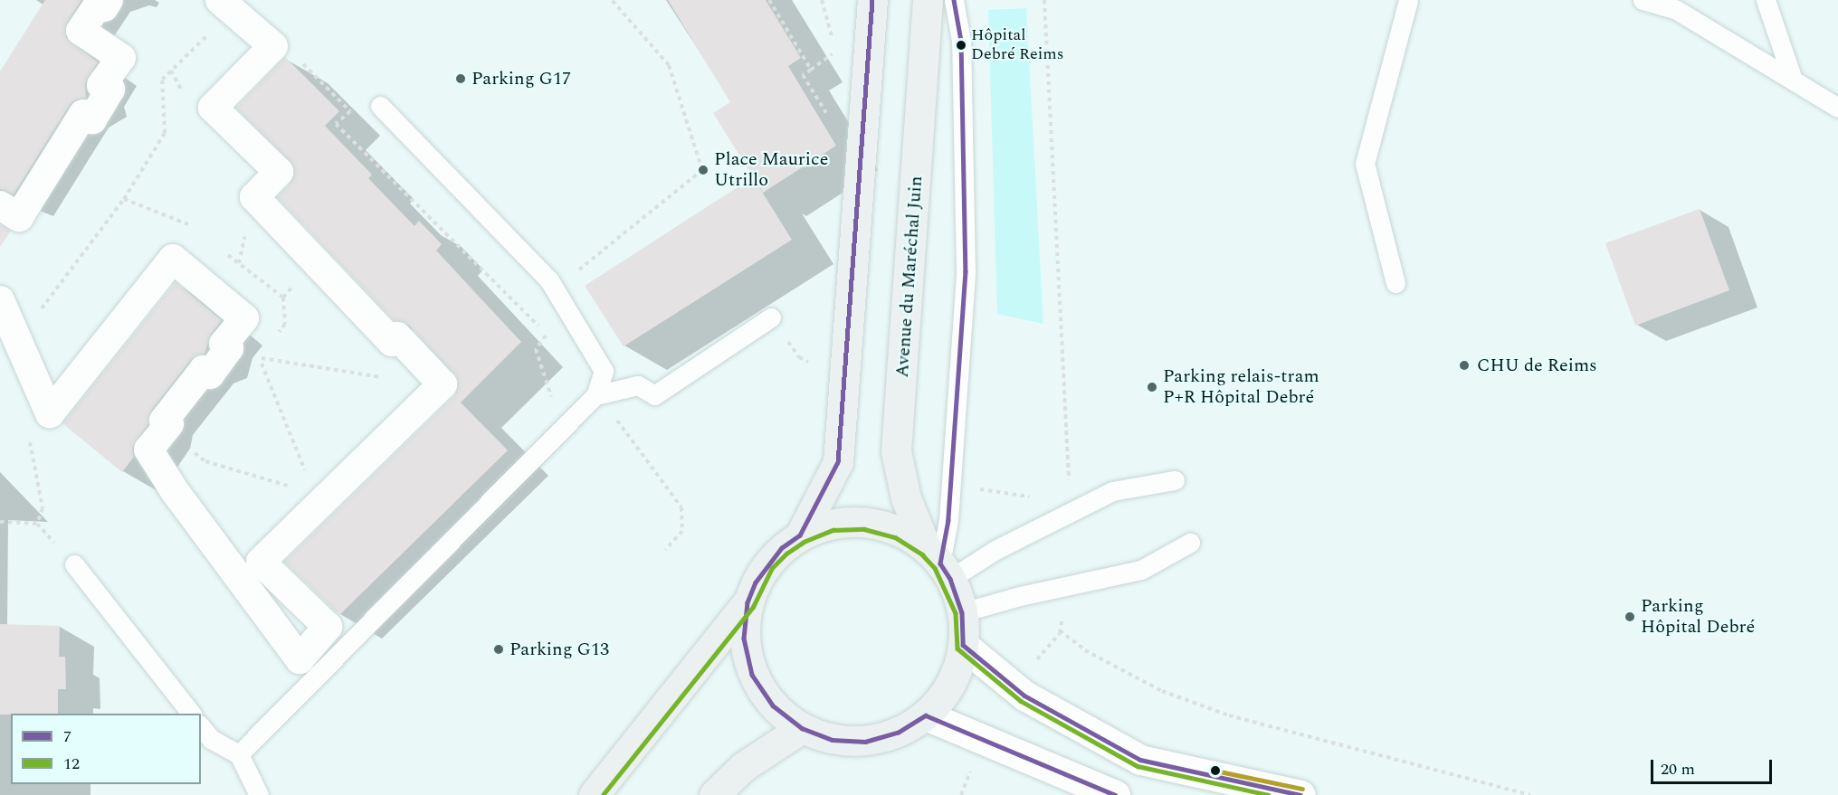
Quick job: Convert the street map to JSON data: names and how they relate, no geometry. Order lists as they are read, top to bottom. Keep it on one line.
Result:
{"streets":{"main road":["Avenue du Maréchal Juin"]},"places":["Hôpital Debré Reims","Parking G17","Place Maurice Utrillo","CHU de Reims","Parking relais-tram P+R Hôpital Debré","Parking Hôpital Debré","Parking G13"],"lines":["transit line 7","transit line 12"],"legend":["7","12"],"scale_bar":"20 m"}
